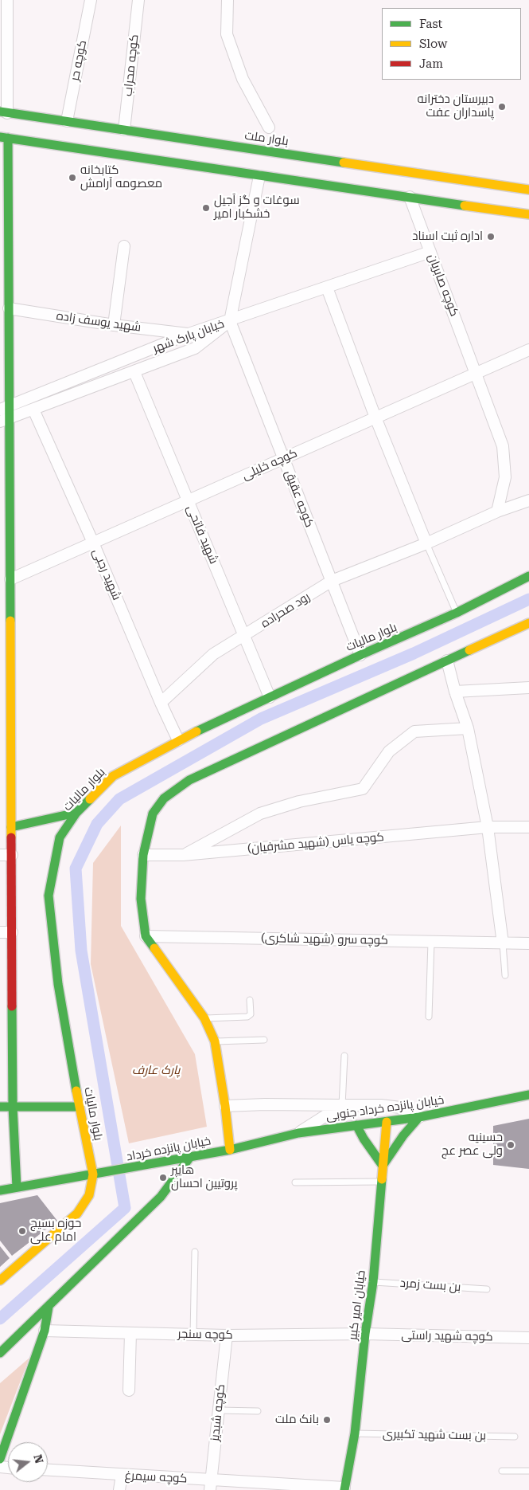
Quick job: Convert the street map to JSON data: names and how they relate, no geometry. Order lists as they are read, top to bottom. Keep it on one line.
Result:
{"streets":{"street":["کوچه حر","کوچه محراب","بلوار ملت","کوچه صابریان","شهید یوسف زاده","خیابان پارک شهر","کوچه خلیلی","کوچه عقیق","شهید فاتحی","شهید رجبی","رود صحراده","بلوار مالیات","کوچه یاس (شهید مشرفیان)","کوچه سرو (شهید شاکری)","خیابان پانزده خرداد جنوبی","خیابان پانزده خرداد","خیابان امیر کبیر","کوچه سنجر","کوچه شهید راستی","کوچه شبدیز","کوچه سیمرغ"],"lane":["بن بست زمرد","بن بست شهید تکبیری"]},"crossings":[["کوچه حر","بلوار ملت"],["کوچه محراب","بلوار ملت"],["کوچه صابریان","کوچه خلیلی"],["کوچه صابریان","رود صحراده"],["شهید یوسف زاده","خیابان پارک شهر"],["خیابان پارک شهر","کوچه عقیق"],["خیابان پارک شهر","شهید فاتحی"],["خیابان پارک شهر","شهید رجبی"],["کوچه خلیلی","کوچه عقیق"],["کوچه خلیلی","شهید فاتحی"],["کوچه خلیلی","شهید رجبی"],["کوچه عقیق","رود صحراده"],["کوچه عقیق","بلوار مالیات"],["شهید فاتحی","رود صحراده"],["شهید فاتحی","بلوار مالیات"],["شهید رجبی","رود صحراده"],["شهید رجبی","بلوار مالیات"],["بلوار مالیات","خیابان پانزده خرداد"],["خیابان پانزده خرداد جنوبی","خیابان پانزده خرداد"],["خیابان پانزده خرداد جنوبی","خیابان امیر کبیر"],["بن بست زمرد","خیابان امیر کبیر"],["خیابان امیر کبیر","کوچه سنجر"],["خیابان امیر کبیر","کوچه شهید راستی"],["خیابان امیر کبیر","بن بست شهید تکبیری"],["خیابان امیر کبیر","کوچه سیمرغ"],["کوچه سنجر","کوچه شهید راستی"],["کوچه سنجر","کوچه شبدیز"],["کوچه شبدیز","کوچه سیمرغ"]],"parks":["پارک عارف"],"places":["دبیرستان دخترانه پاسداران عفت","کتابخانه معصومه آرامش","سوغات و گز آجیل خشکبار امیر","اداره ثبت اسناد","حسینیه ولی عصر عج","هایپر پروتیین احسان","حوزه بسیج امام علی","بانک ملت"],"legend":["Fast","Slow","Jam"],"north":"right"}
